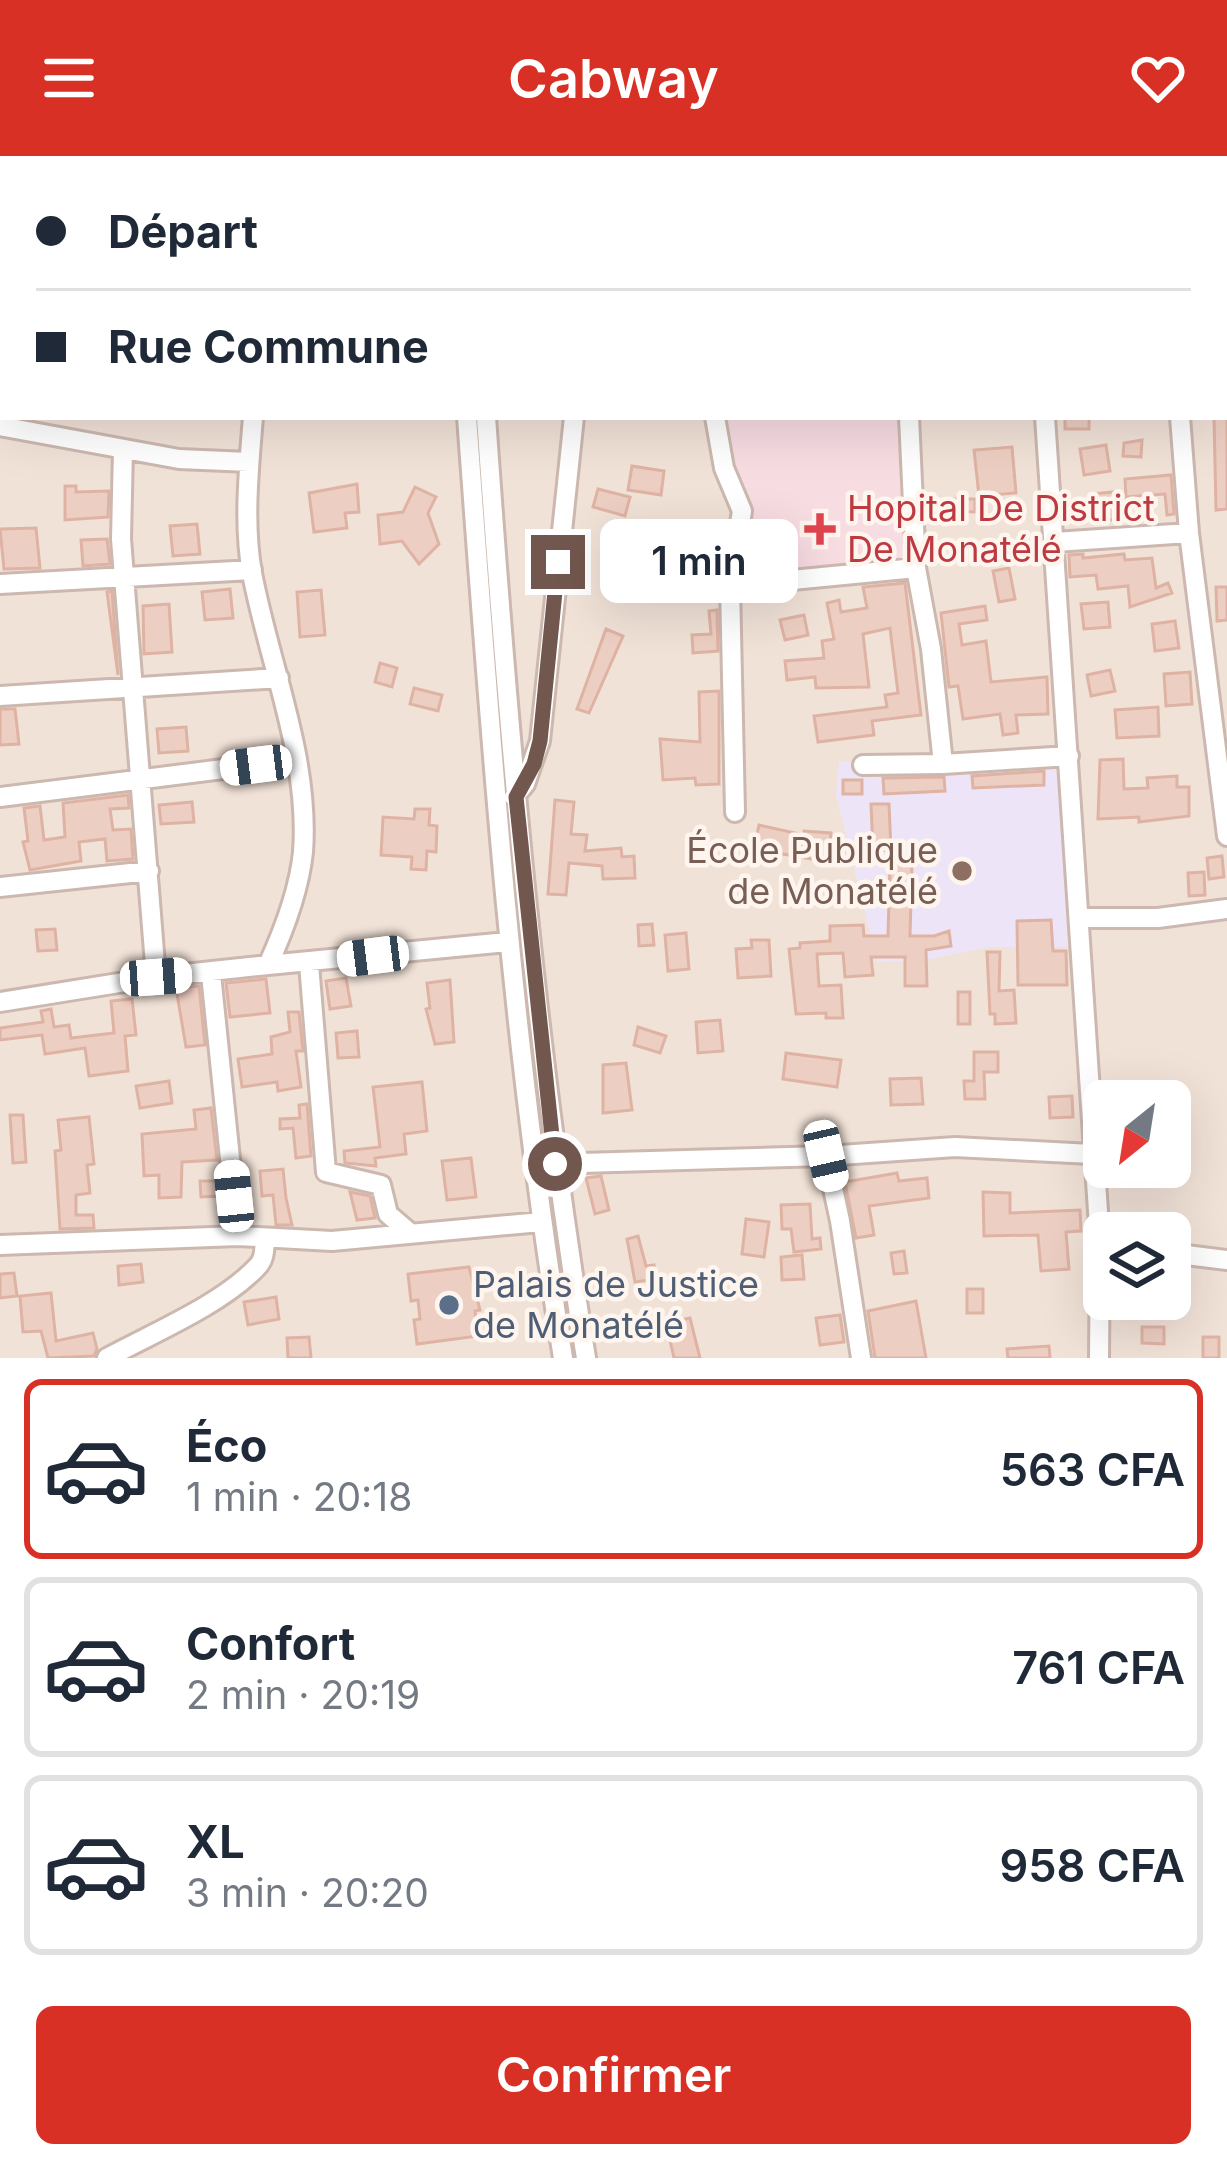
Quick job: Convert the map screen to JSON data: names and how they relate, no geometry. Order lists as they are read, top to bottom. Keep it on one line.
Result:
{"places":{"health":["Hopital De District De Monatélé"],"other":["École Publique de Monatélé","Palais de Justice de Monatélé"]},"north":"bottom left","page":{"header":"Cabway","banner":["Départ","Rue Commune"],"bubble":"1 min","list":[{"name":"Éco","note":"1 min · 20:18","value":"563 CFA"},{"name":"Confort","note":"2 min · 20:19","value":"761 CFA"},{"name":"XL","note":"3 min · 20:20","value":"958 CFA"}],"buttons":"Confirmer"}}
